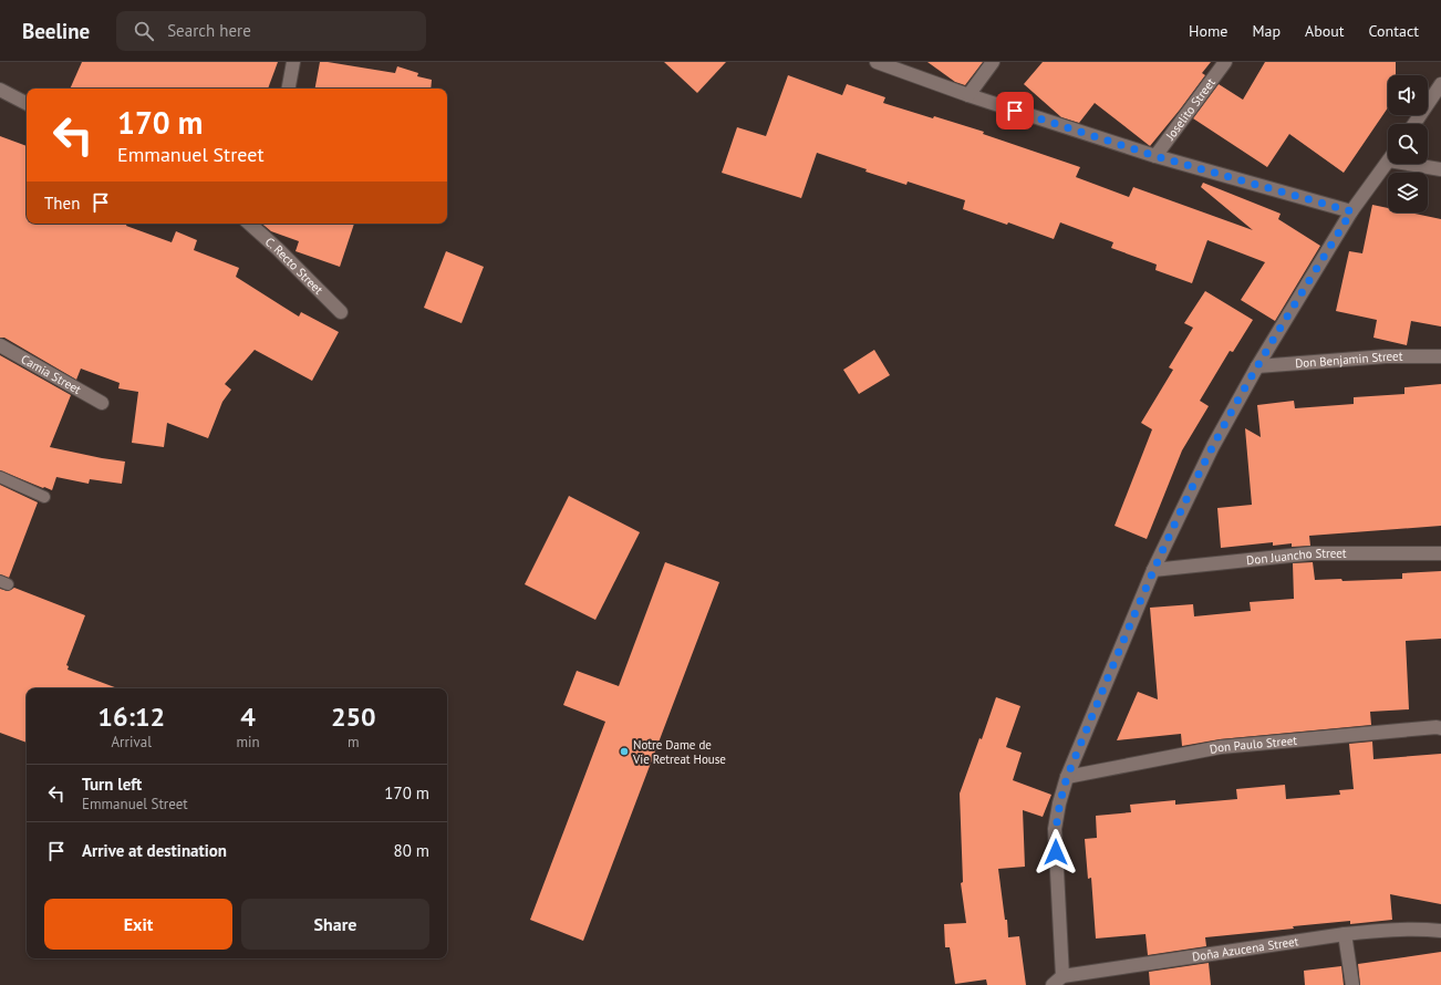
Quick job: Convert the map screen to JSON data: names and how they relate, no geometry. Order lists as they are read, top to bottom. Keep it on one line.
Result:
{"streets":{"street":["Joselito Street","C. Recto Street","Don Benjamin Street","Camia Street","Don Juancho Street","Don Paulo Street","Doña Azucena Street"]},"places":["Notre Dame de Vie Retreat House"],"page":{"header":"Beeline","search":"Search here","nav":["Home","Map","About","Contact"],"turn":["170 m","Emmanuel Street"],"then":"Then","eta":["16:12","Arrival","4","min","250","m"],"list":[{"name":"Turn left","note":"Emmanuel Street","value":"170 m"},{"name":"Arrive at destination","value":"80 m"}],"buttons":["Exit","Share"]}}
